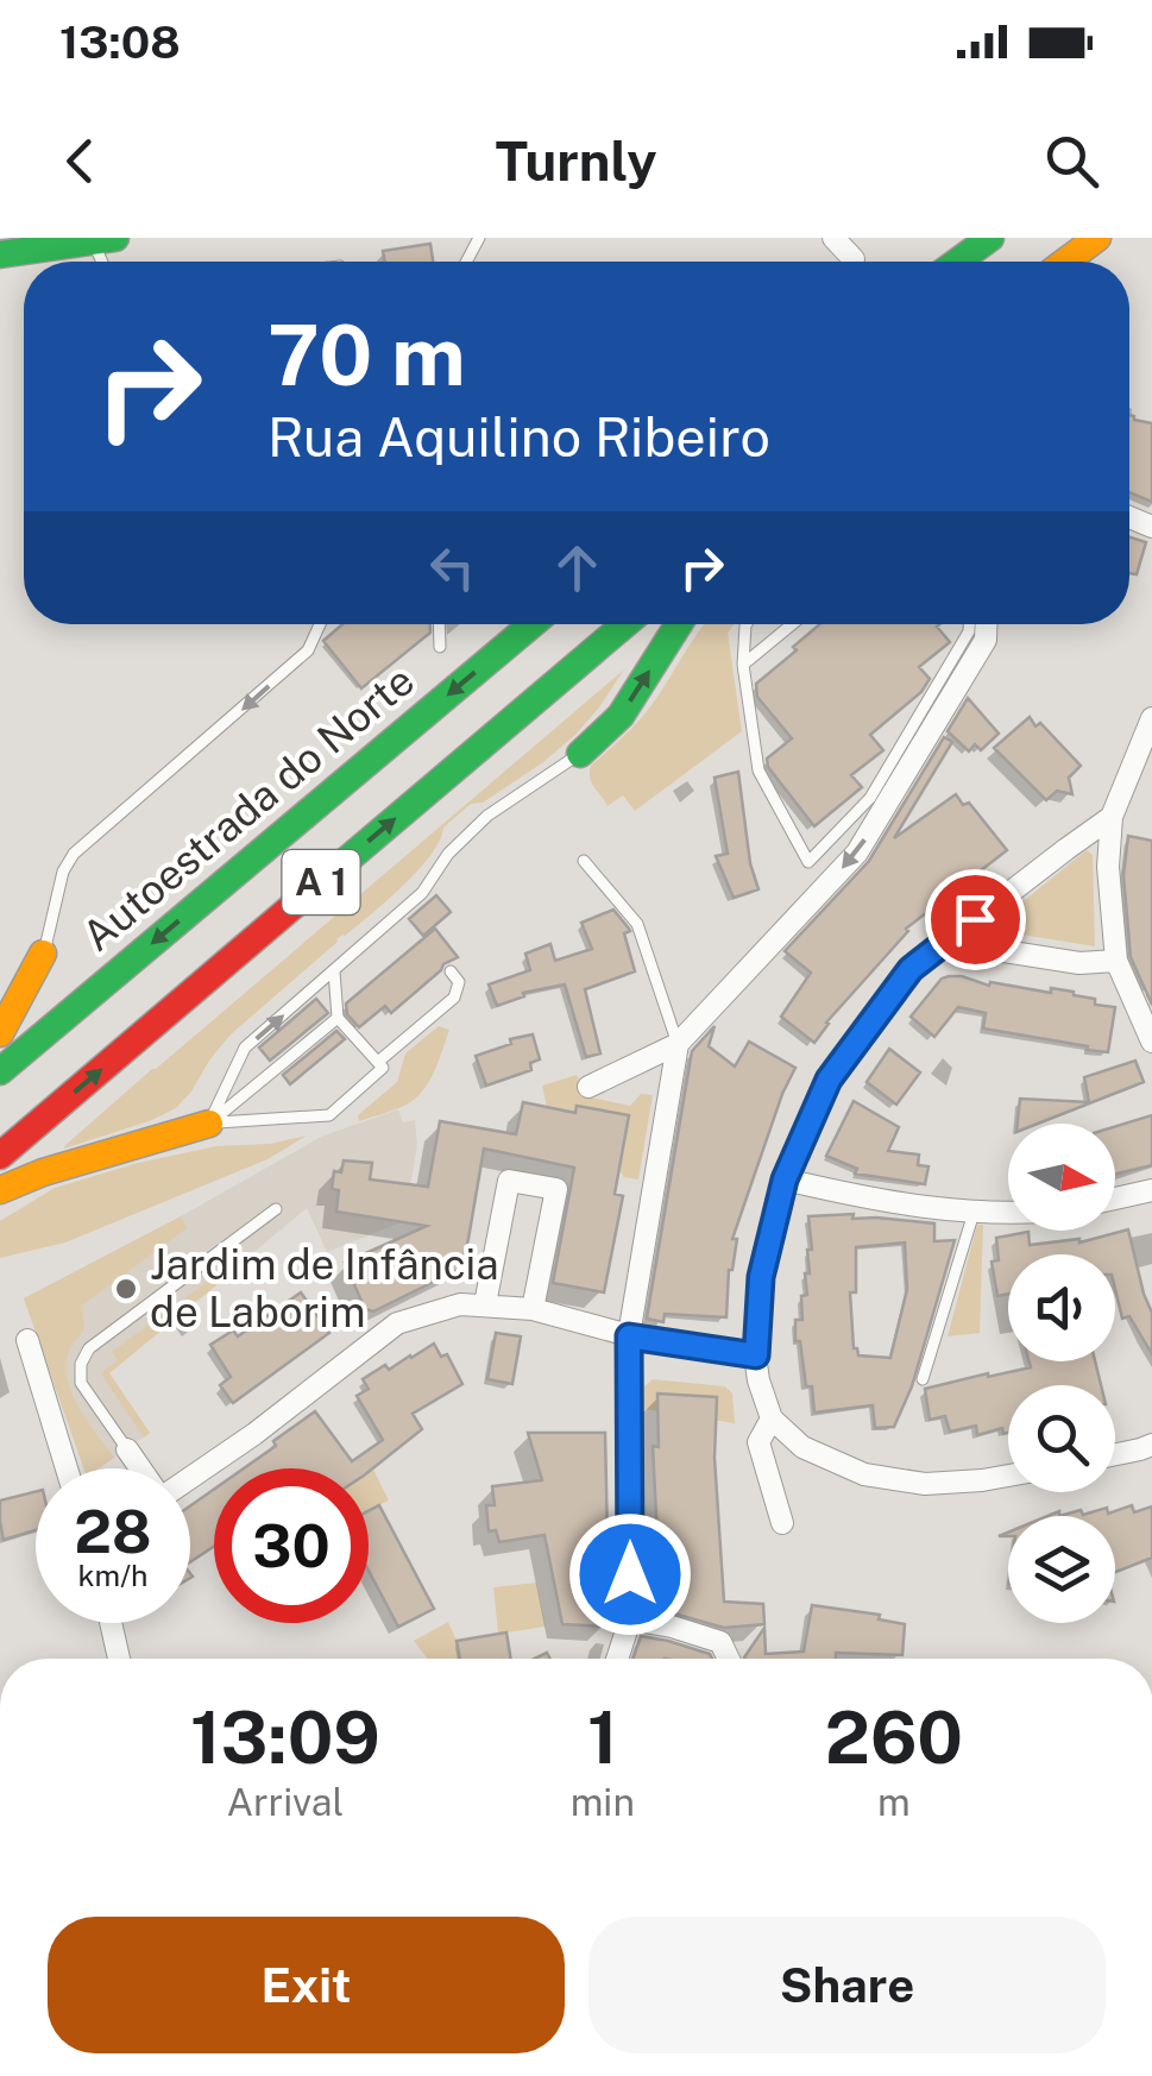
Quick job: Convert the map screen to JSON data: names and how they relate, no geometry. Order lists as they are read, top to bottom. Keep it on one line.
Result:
{"streets":{"main road":["Autoestrada do Norte","A 1"]},"places":["Jardim de Infância de Laborim"],"north":"right","page":{"status":"13:08","header":"Turnly","turn":["70 m","Rua Aquilino Ribeiro"],"speed":"28 km/h","limit":"30","eta":["13:09","Arrival","1","min","260","m"],"buttons":["Exit","Share"]}}
